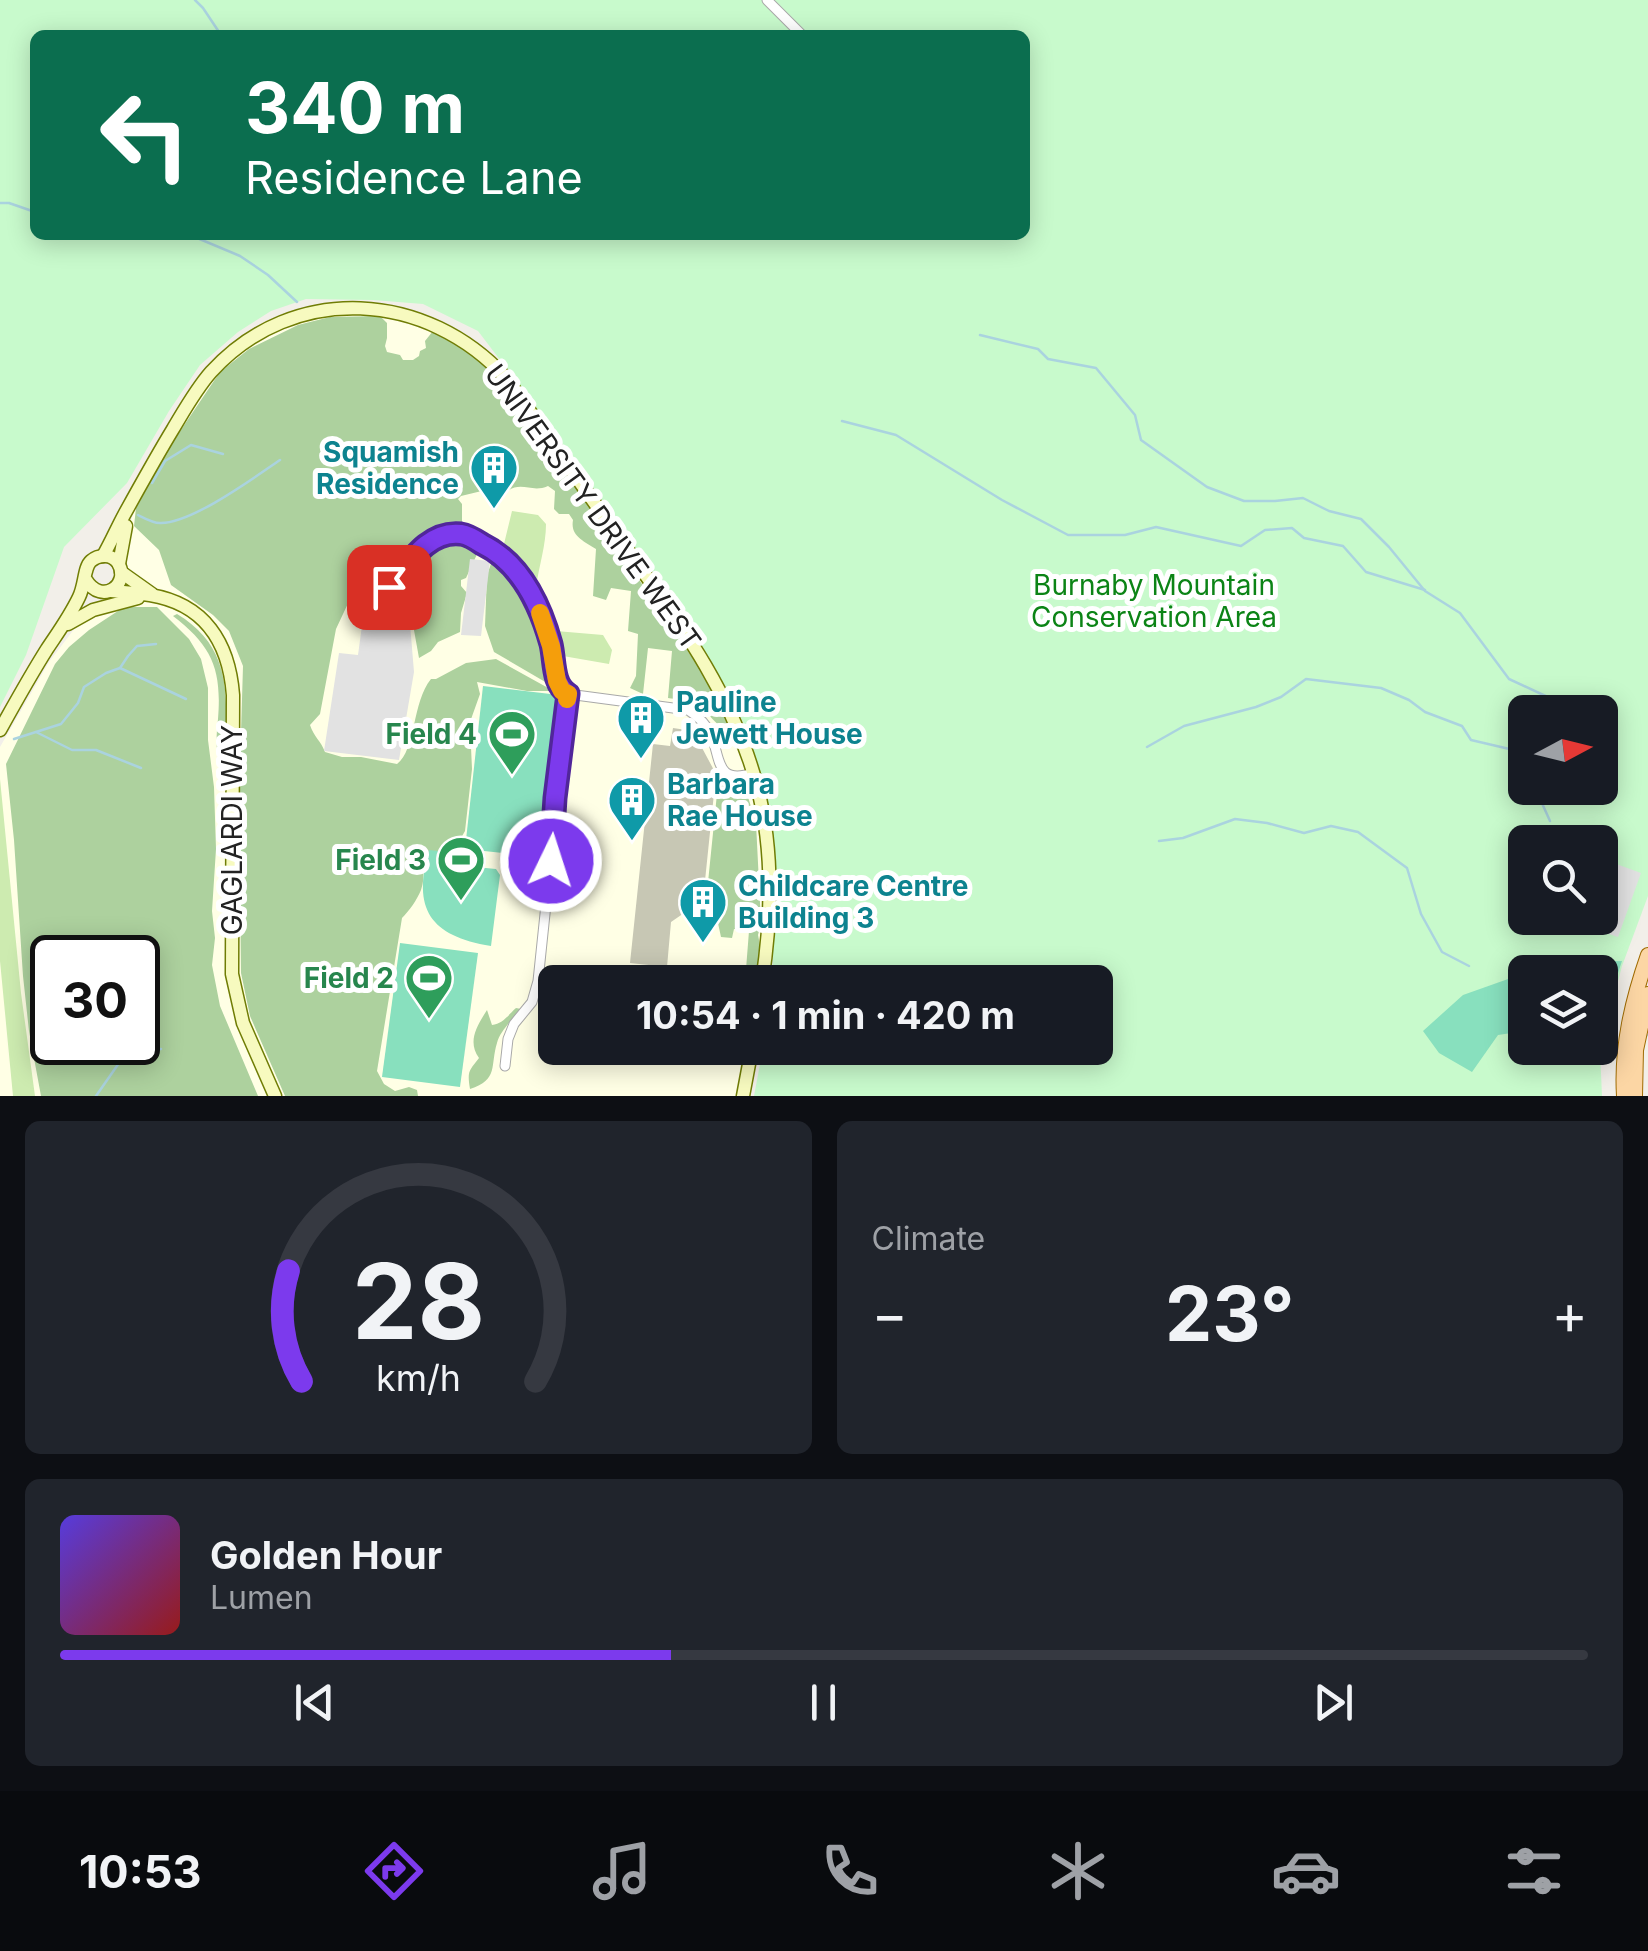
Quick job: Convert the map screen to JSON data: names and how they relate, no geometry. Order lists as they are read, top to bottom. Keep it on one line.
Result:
{"streets":{"street":["UNIVERSITY DRIVE WEST","GAGLARDI WAY"]},"crossings":[["UNIVERSITY DRIVE WEST","GAGLARDI WAY"]],"parks":["Burnaby Mountain Conservation Area"],"places":{"building":["Squamish Residence","Pauline Jewett House","Barbara Rae House","Childcare Centre Building 3"],"sports":["Field 4","Field 3","Field 2"]},"north":"right","page":{"turn":["340 m","Residence Lane"],"limit":"30","trip":"10:54 · 1 min · 420 m","tile":"Climate","heat":["−","23°","+"],"song":["Golden Hour","Lumen"],"tabs":"10:53","gauge":["28","km/h"]}}
